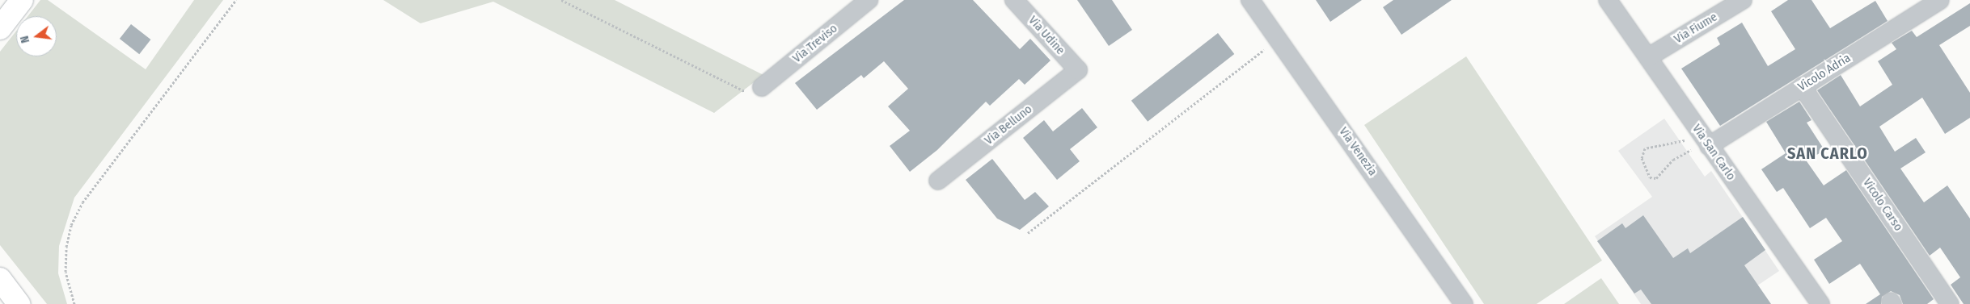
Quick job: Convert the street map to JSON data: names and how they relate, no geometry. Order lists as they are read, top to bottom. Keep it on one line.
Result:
{"streets":{"street":["Via Fiume","Via Udine","Via Treviso","Vicolo Adria","Via Belluno","Via Venezia","Via San Carlo","Vicolo Carso"]},"crossings":[["Via Fiume","Via San Carlo"],["Via Udine","Via Belluno"],["Vicolo Adria","Via San Carlo"],["Vicolo Adria","Vicolo Carso"]],"districts":["SAN CARLO"],"north":"left"}
